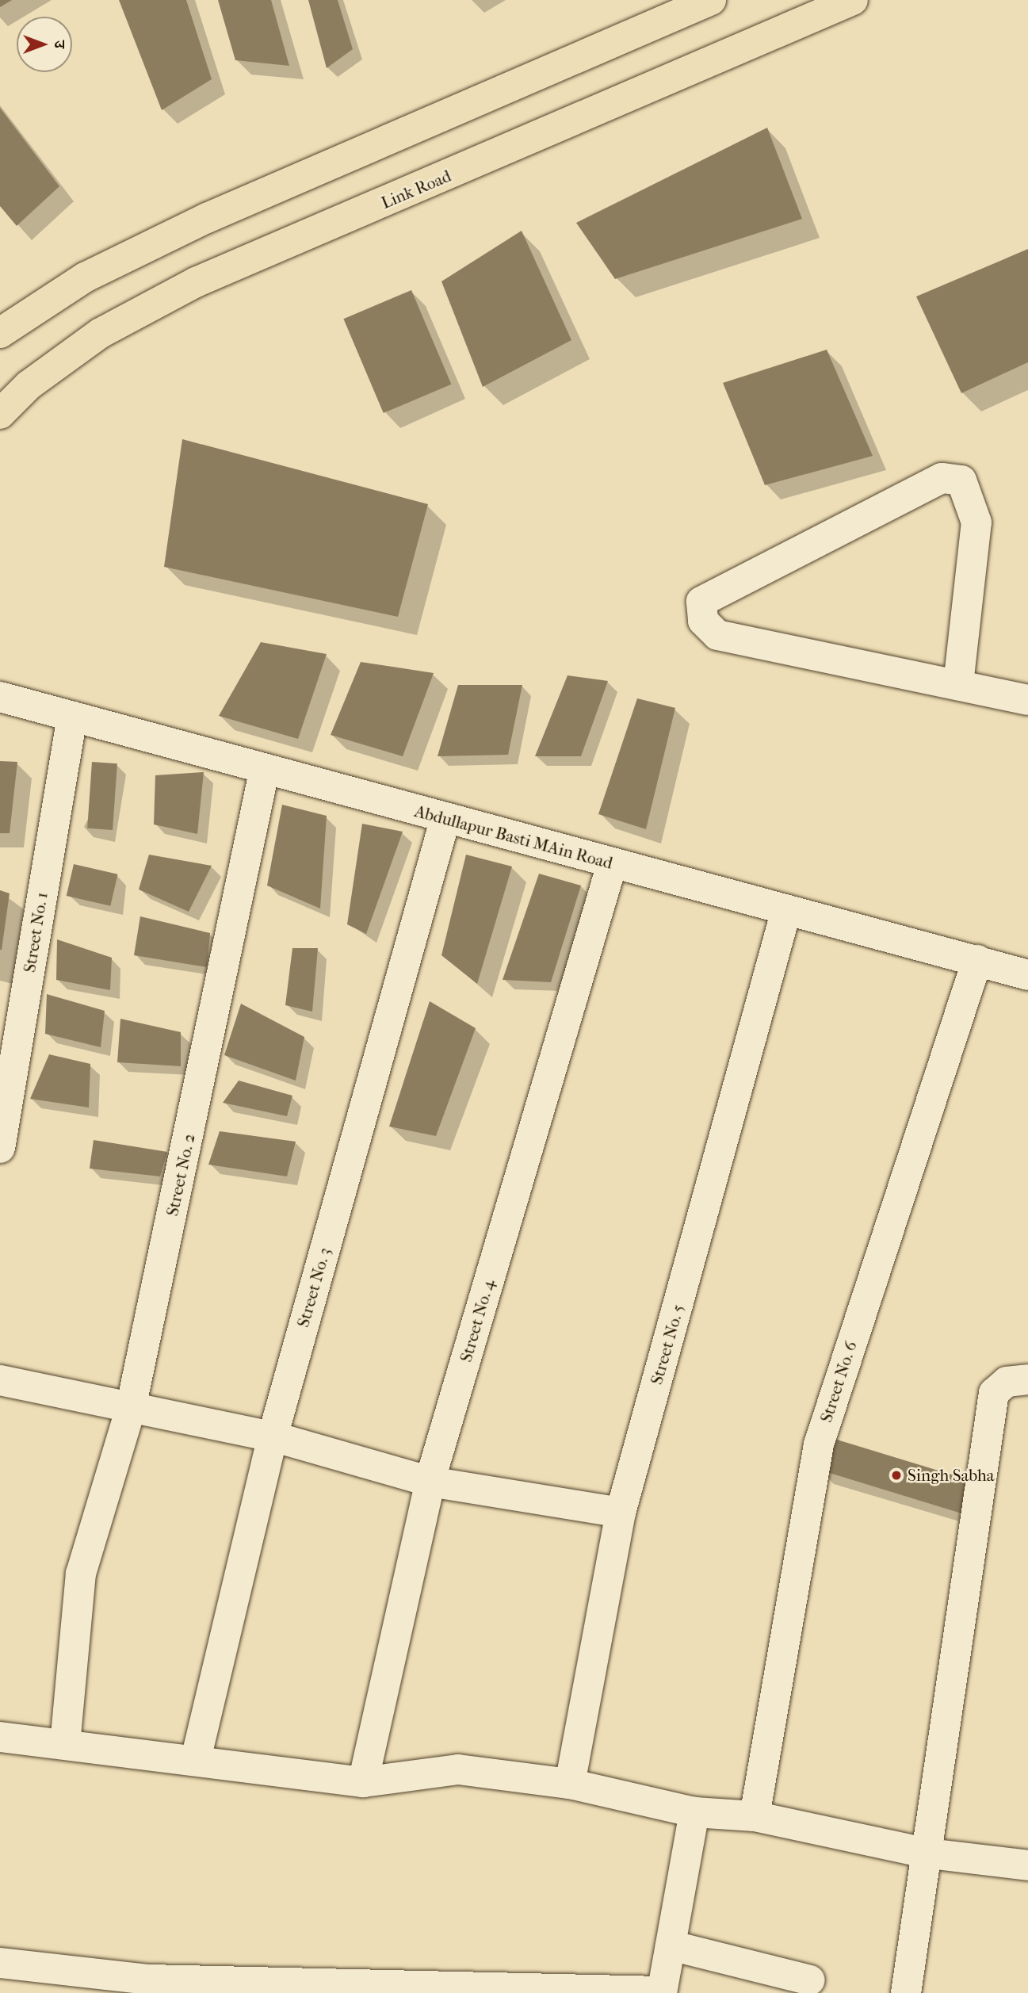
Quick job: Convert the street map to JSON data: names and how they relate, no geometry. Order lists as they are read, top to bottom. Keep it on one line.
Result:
{"streets":{"main road":["Link Road"],"street":["Abdullapur Basti MAin Road","Street No. 1","Street No. 2","Street No. 3","Street No. 4","Street No. 5","Street No. 6"]},"crossings":[["Abdullapur Basti MAin Road","Street No. 1"],["Abdullapur Basti MAin Road","Street No. 2"],["Abdullapur Basti MAin Road","Street No. 3"],["Abdullapur Basti MAin Road","Street No. 4"],["Abdullapur Basti MAin Road","Street No. 5"],["Abdullapur Basti MAin Road","Street No. 6"]],"places":["Singh Sabha"],"north":"right"}
